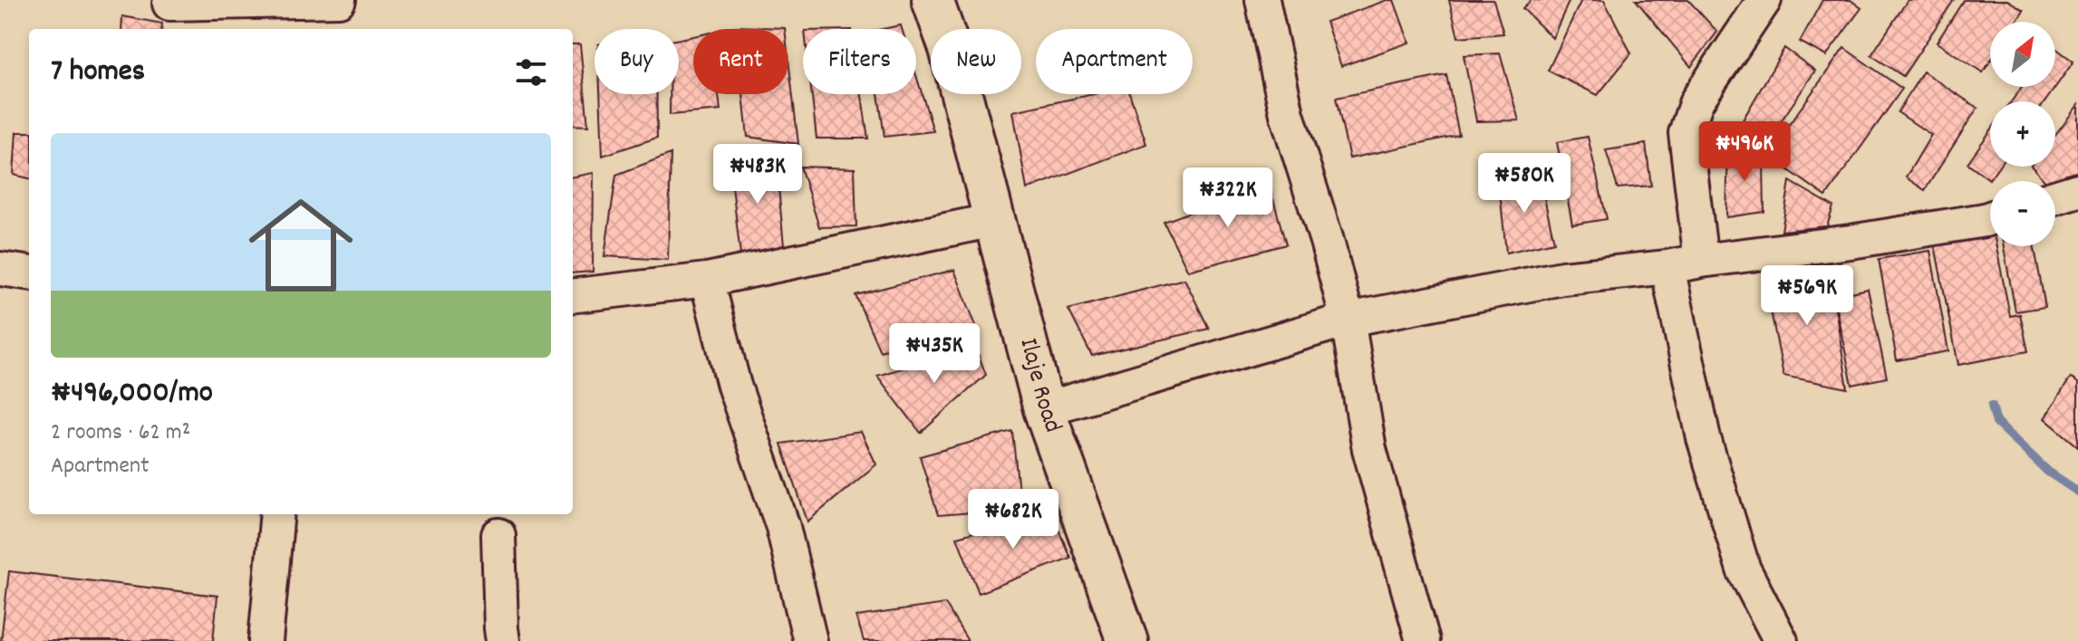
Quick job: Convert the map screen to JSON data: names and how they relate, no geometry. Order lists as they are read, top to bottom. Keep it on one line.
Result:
{"streets":{"street":["Ilaje Road"]},"north":"top right","page":{"map_buttons":["+","−"],"chip":["Buy","Rent","Filters","New","Apartment"],"heading":"7 homes","list":[{"name":"₦496,000/mo","note":"2 rooms · 62 m² · Apartment"}],"price":["₦496K","₦483K","₦580K","₦322K","₦569K","₦435K","₦682K"]}}
